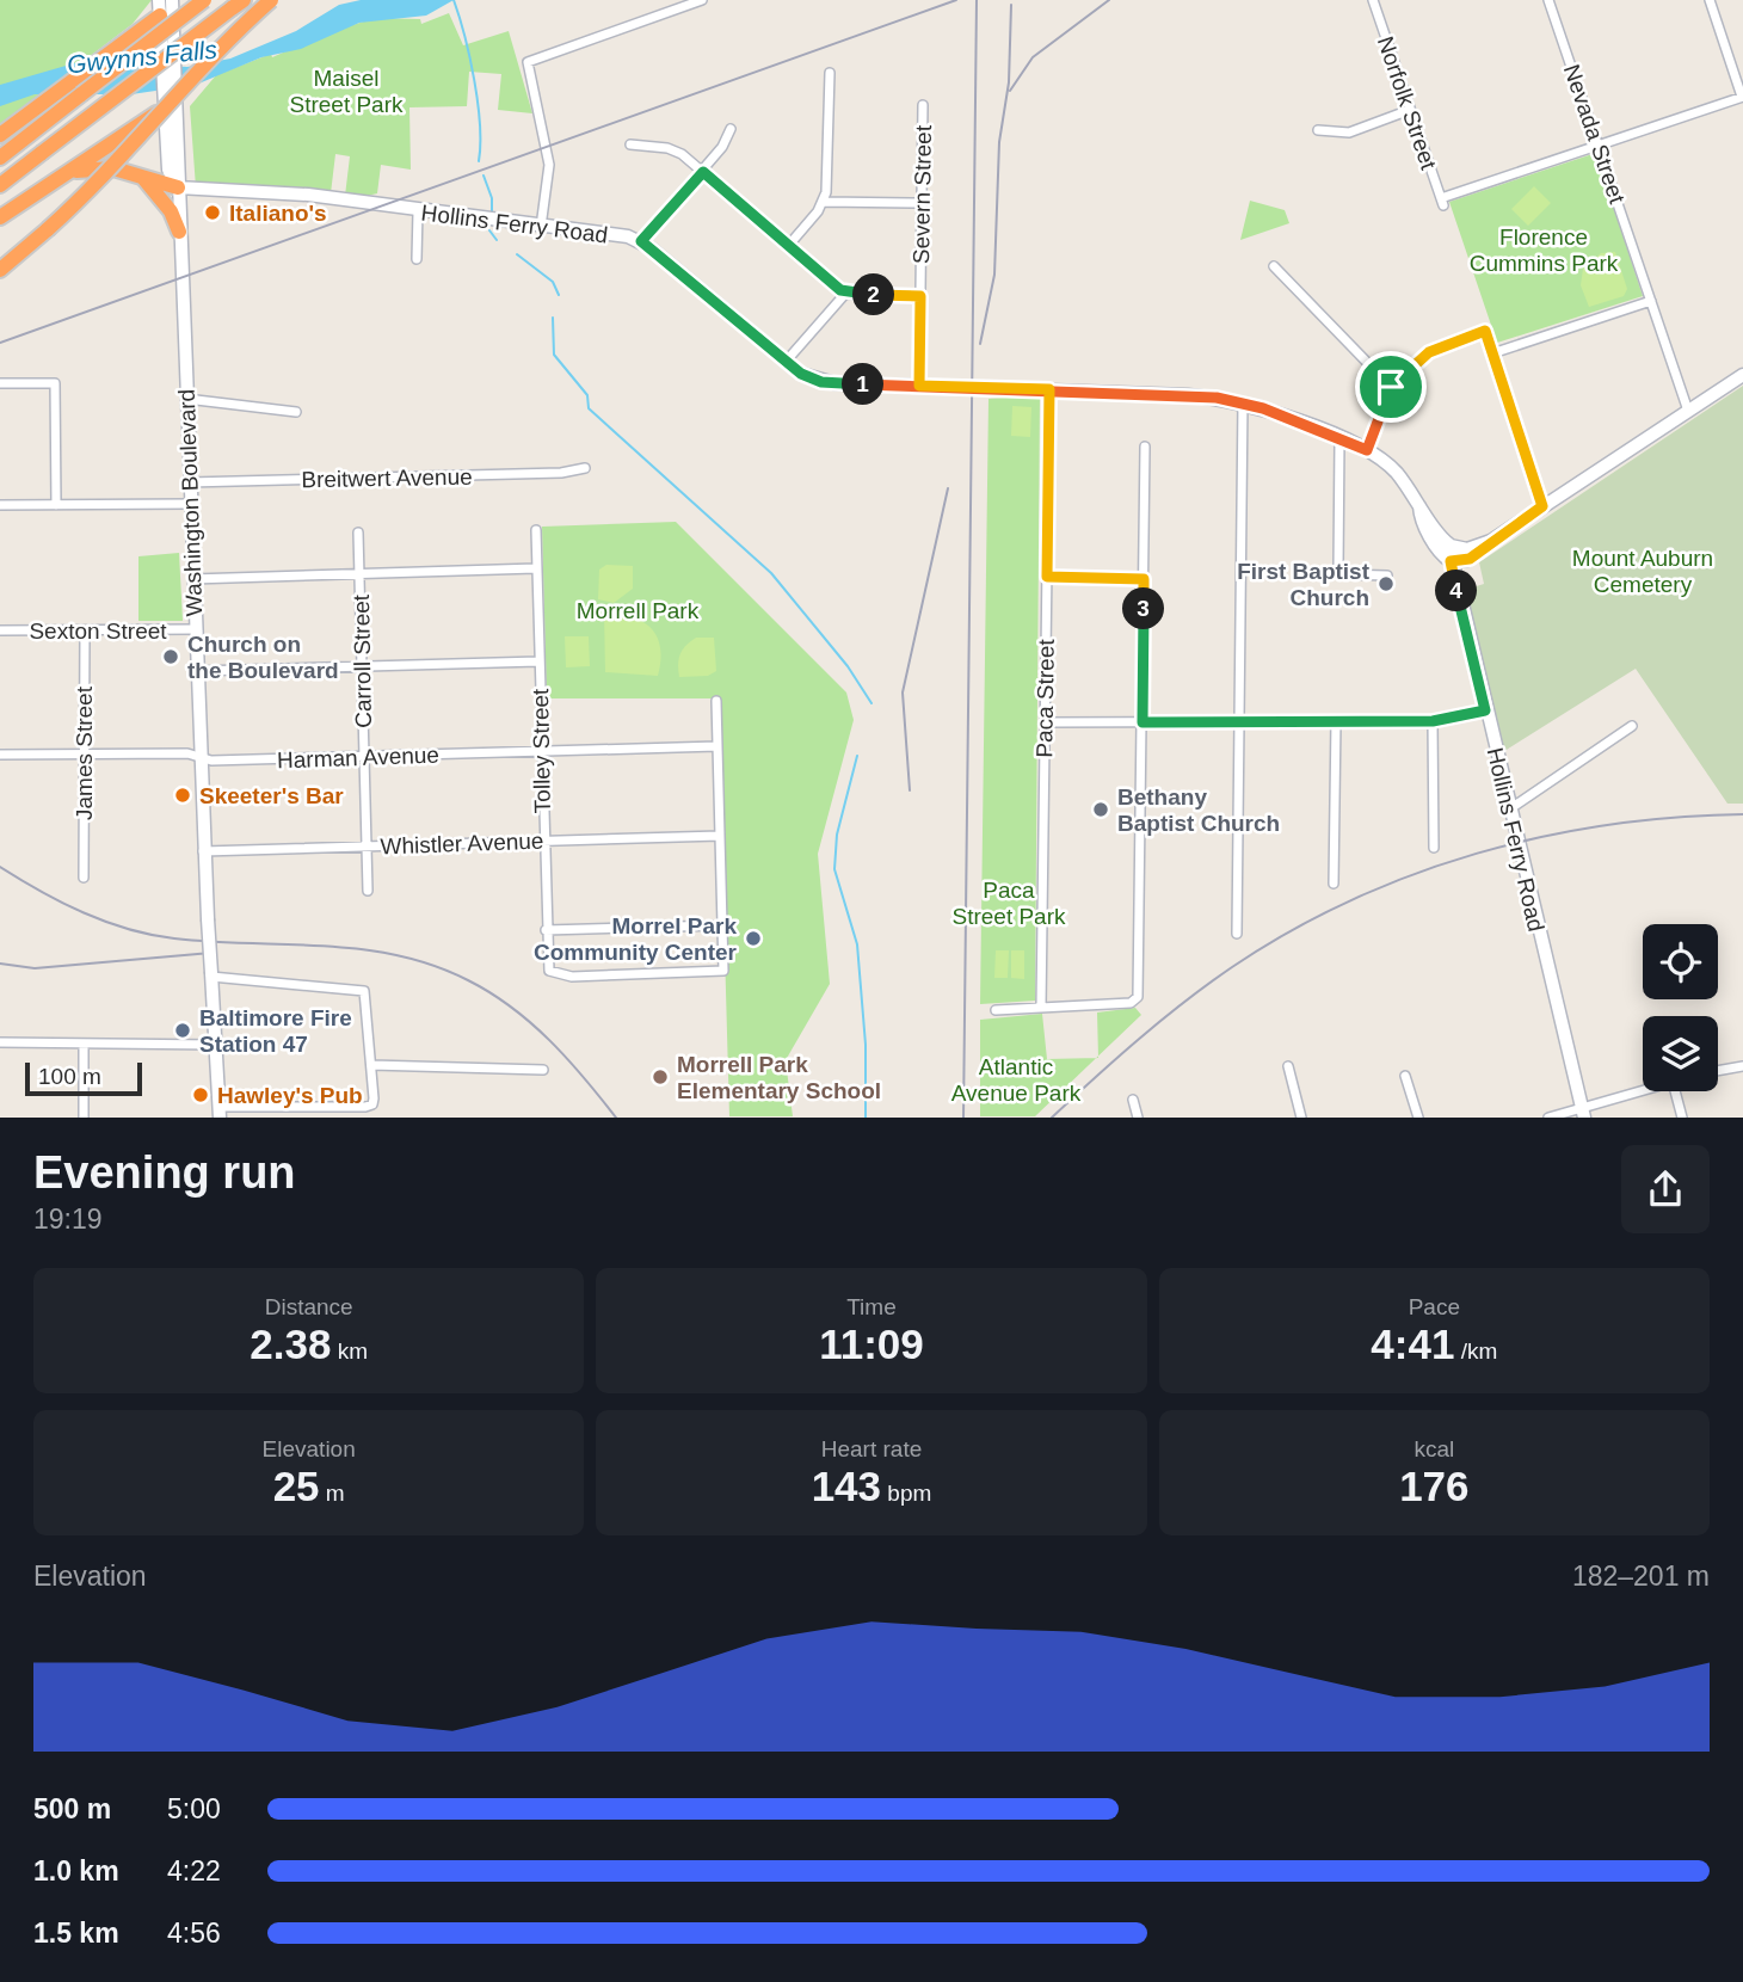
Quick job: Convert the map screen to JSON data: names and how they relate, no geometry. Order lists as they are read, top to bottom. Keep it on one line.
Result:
{"streets":{"street":["Norfolk Street","Nevada Street","Severn Street","Hollins Ferry Road","Breitwert Avenue","Washington Boulevard","Sexton Street","Carroll Street","Paca Street","Tolley Street","James Street","Harman Avenue","Whistler Avenue"]},"crossings":[["Norfolk Street","Nevada Street"],["Severn Street","Hollins Ferry Road"],["Hollins Ferry Road","Washington Boulevard"],["Hollins Ferry Road","Paca Street"],["Breitwert Avenue","Washington Boulevard"],["Washington Boulevard","Sexton Street"],["Washington Boulevard","Harman Avenue"],["Washington Boulevard","Whistler Avenue"],["Sexton Street","James Street"],["Carroll Street","Harman Avenue"],["Carroll Street","Whistler Avenue"],["Tolley Street","Harman Avenue"],["Tolley Street","Whistler Avenue"],["James Street","Harman Avenue"]],"water":["Gwynns Falls"],"parks":["Maisel Street Park","Florence Cummins Park","Mount Auburn Cemetery","Morrell Park","Paca Street Park","Atlantic Avenue Park"],"places":["Italiano's","First Baptist Church","Church on the Boulevard","Skeeter's Bar","Bethany Baptist Church","Morrel Park Community Center","Baltimore Fire Station 47","Morrell Park Elementary School","Hawley's Pub"],"scale_bar":"100 m","page":{"pins":["2","1","4","3"],"scale":"100 m","heading":["Evening run","19:19"],"stats":[["Distance","2.38 km"],["Time","11:09"],["Pace","4:41 /km"],["Elevation","25 m"],["Heart rate","143 bpm"],["kcal","176"]],"chart":["Elevation","182–201 m"],"list":[{"name":"500 m","note":"5:00"},{"name":"1.0 km","note":"4:22"},{"name":"1.5 km","note":"4:56"}]}}
